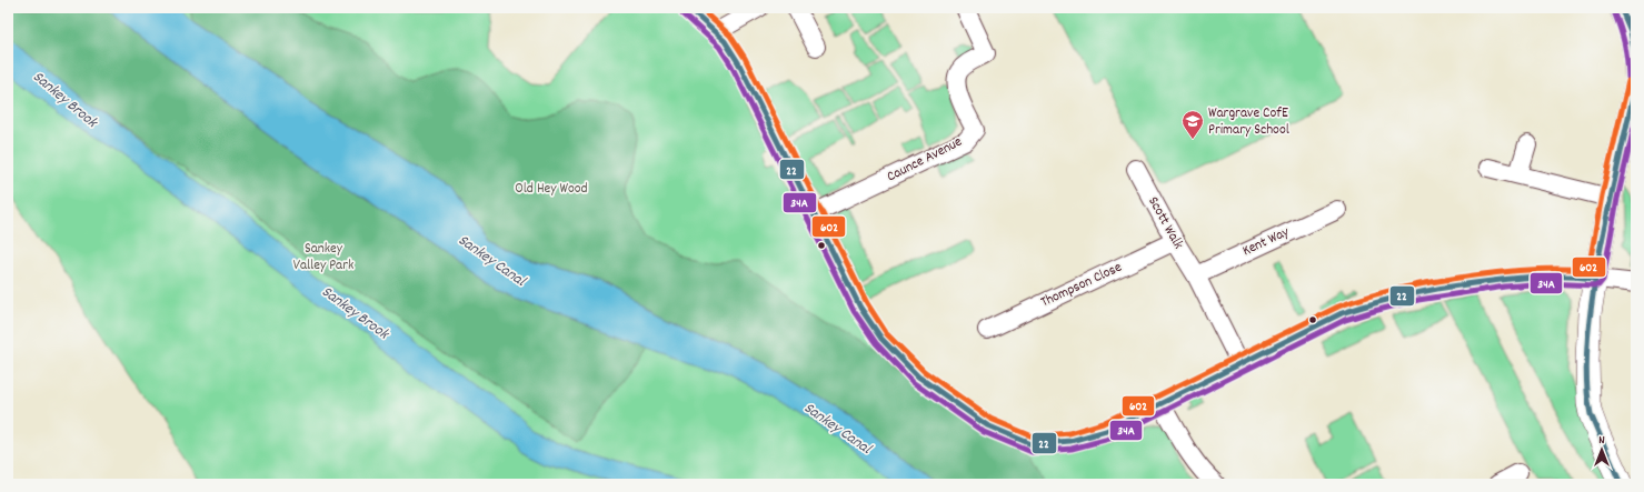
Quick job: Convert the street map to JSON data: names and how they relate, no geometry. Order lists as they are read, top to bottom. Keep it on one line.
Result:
{"streets":{"street":["Caunce Avenue","Scott Walk","Kent Way","Thompson Close"]},"crossings":[["Scott Walk","Kent Way"],["Scott Walk","Thompson Close"]],"water":["Sankey Brook","Sankey Canal"],"parks":["Old Hey Wood","Sankey Valley Park"],"places":{"school or university":["Wargrave CofE Primary School"]},"lines":["transit line 22","transit line 602","transit line 34A"],"north":"top"}
